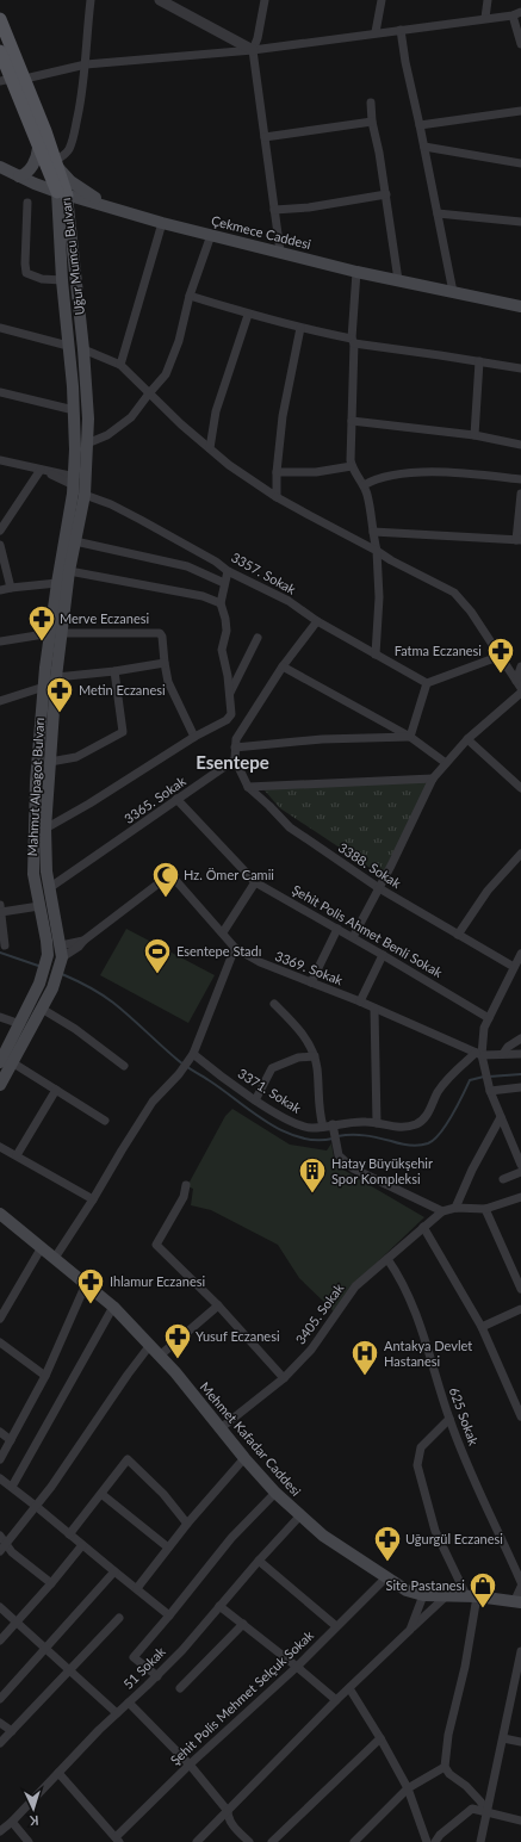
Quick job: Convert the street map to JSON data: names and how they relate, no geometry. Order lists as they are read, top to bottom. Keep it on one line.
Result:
{"streets":{"main road":["Çekmece Caddesi","Uğur Mumcu Bulvarı","Mahmut Alpagot Bulvarı","Mehmet Kafadar Caddesi"],"street":["3357. Sokak","3365. Sokak","3388. Sokak","Şehit Polis Ahmet Benli Sokak","3369. Sokak","3371. Sokak","3405. Sokak","625 Sokak","51 Sokak","Şehit Polis Mehmet Selçuk Sokak"]},"crossings":[["Çekmece Caddesi","Uğur Mumcu Bulvarı"],["Uğur Mumcu Bulvarı","Mahmut Alpagot Bulvarı"],["3357. Sokak","Mahmut Alpagot Bulvarı"],["Mahmut Alpagot Bulvarı","3365. Sokak"],["Mahmut Alpagot Bulvarı","3369. Sokak"],["3365. Sokak","3388. Sokak"],["3365. Sokak","Şehit Polis Ahmet Benli Sokak"],["3369. Sokak","3371. Sokak"],["3405. Sokak","625 Sokak"],["3405. Sokak","Mehmet Kafadar Caddesi"],["Mehmet Kafadar Caddesi","51 Sokak"],["Mehmet Kafadar Caddesi","Şehit Polis Mehmet Selçuk Sokak"]],"districts":["Esentepe"],"places":{"pharmacy":["Merve Eczanesi","Fatma Eczanesi","Metin Eczanesi","Ihlamur Eczanesi","Yusuf Eczanesi","Uğurgül Eczanesi"],"mosque":["Hz. Ömer Camii"],"sports":["Esentepe Stadı"],"building":["Hatay Büyükşehir Spor Kompleksi"],"hospital":["Antakya Devlet Hastanesi"],"shop":["Site Pastanesi"]},"north":"bottom"}
